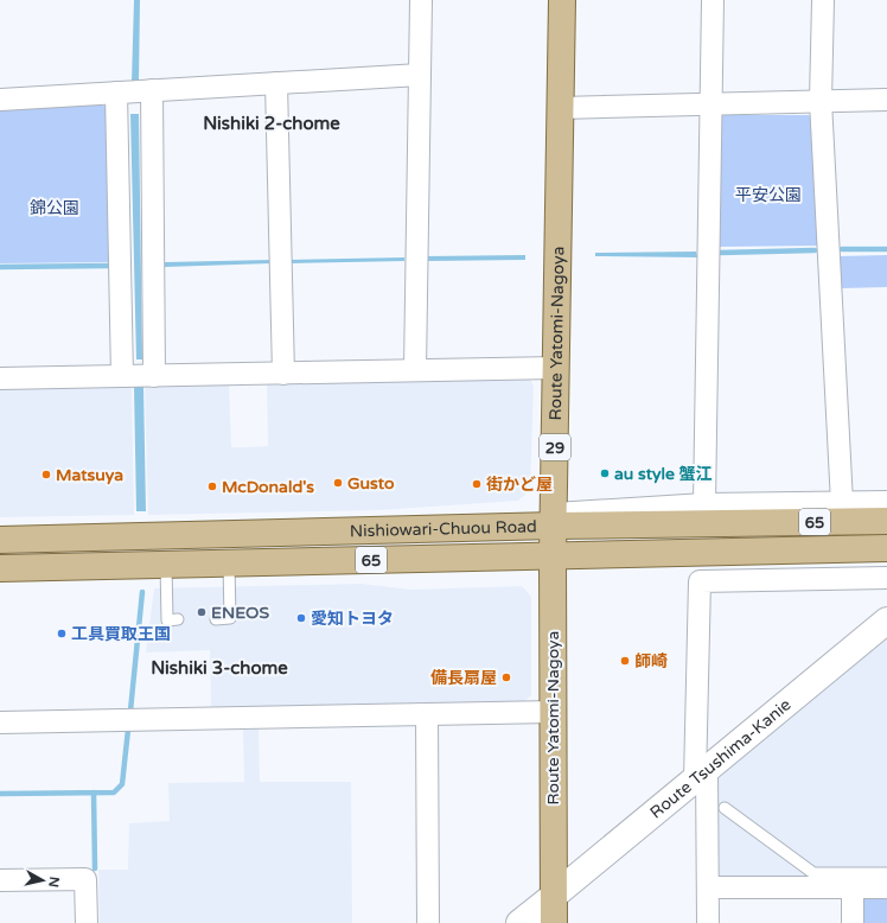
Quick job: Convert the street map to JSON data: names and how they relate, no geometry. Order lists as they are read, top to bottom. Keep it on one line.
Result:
{"streets":{"main road":["Route Yatomi-Nagoya","29","65","Nishiowari-Chuou Road","Route Tsushima-Kanie"]},"crossings":[["Route Yatomi-Nagoya","Nishiowari-Chuou Road"],["Route Yatomi-Nagoya","Route Tsushima-Kanie"]],"districts":["Nishiki 2-chome","Nishiki 3-chome"],"parks":["平安公園","錦公園"],"places":["au style 蟹江","Matsuya","Gusto","街かど屋","McDonald's","ENEOS","愛知トヨタ","工具買取王国","師崎","備長扇屋"],"north":"right"}
